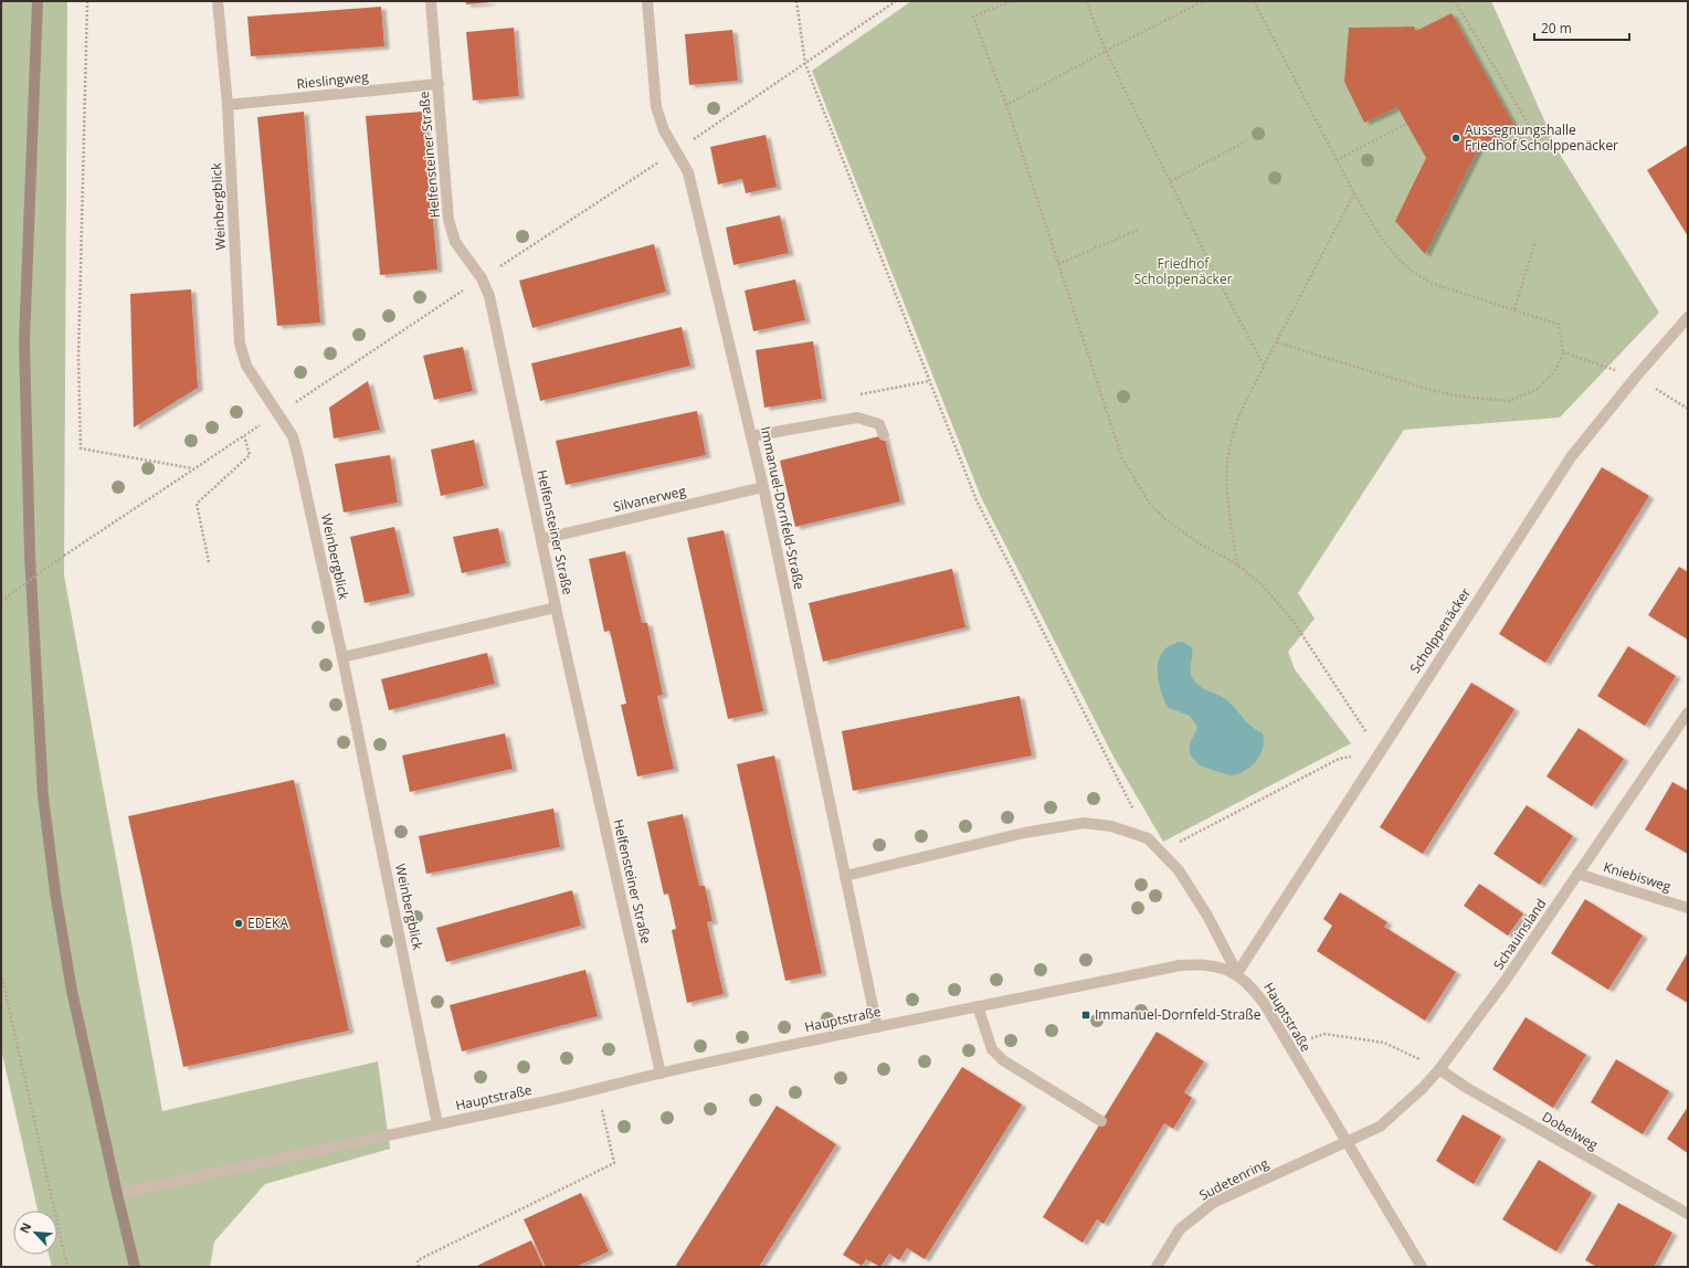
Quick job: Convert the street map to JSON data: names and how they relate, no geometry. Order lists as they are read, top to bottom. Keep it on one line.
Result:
{"streets":{"street":["Rieslingweg","Helfensteiner Straße","Weinbergblick","Silvanerweg","Immanuel-Dornfeld-Straße","Scholppenäcker","Kniebisweg","Schauinsland","Hauptstraße","Dobelweg","Sudetenring"]},"crossings":[["Rieslingweg","Helfensteiner Straße"],["Rieslingweg","Weinbergblick"],["Helfensteiner Straße","Silvanerweg"],["Helfensteiner Straße","Hauptstraße"],["Weinbergblick","Hauptstraße"],["Silvanerweg","Immanuel-Dornfeld-Straße"],["Immanuel-Dornfeld-Straße","Hauptstraße"],["Scholppenäcker","Hauptstraße"],["Kniebisweg","Schauinsland"],["Schauinsland","Hauptstraße"],["Schauinsland","Dobelweg"],["Schauinsland","Sudetenring"],["Hauptstraße","Sudetenring"]],"parks":["Friedhof Scholppenäcker"],"places":{"other":["Aussegnungshalle Friedhof Scholppenäcker","EDEKA"],"transit":["Immanuel-Dornfeld-Straße"]},"scale_bar":"20 m","north":"top left"}
